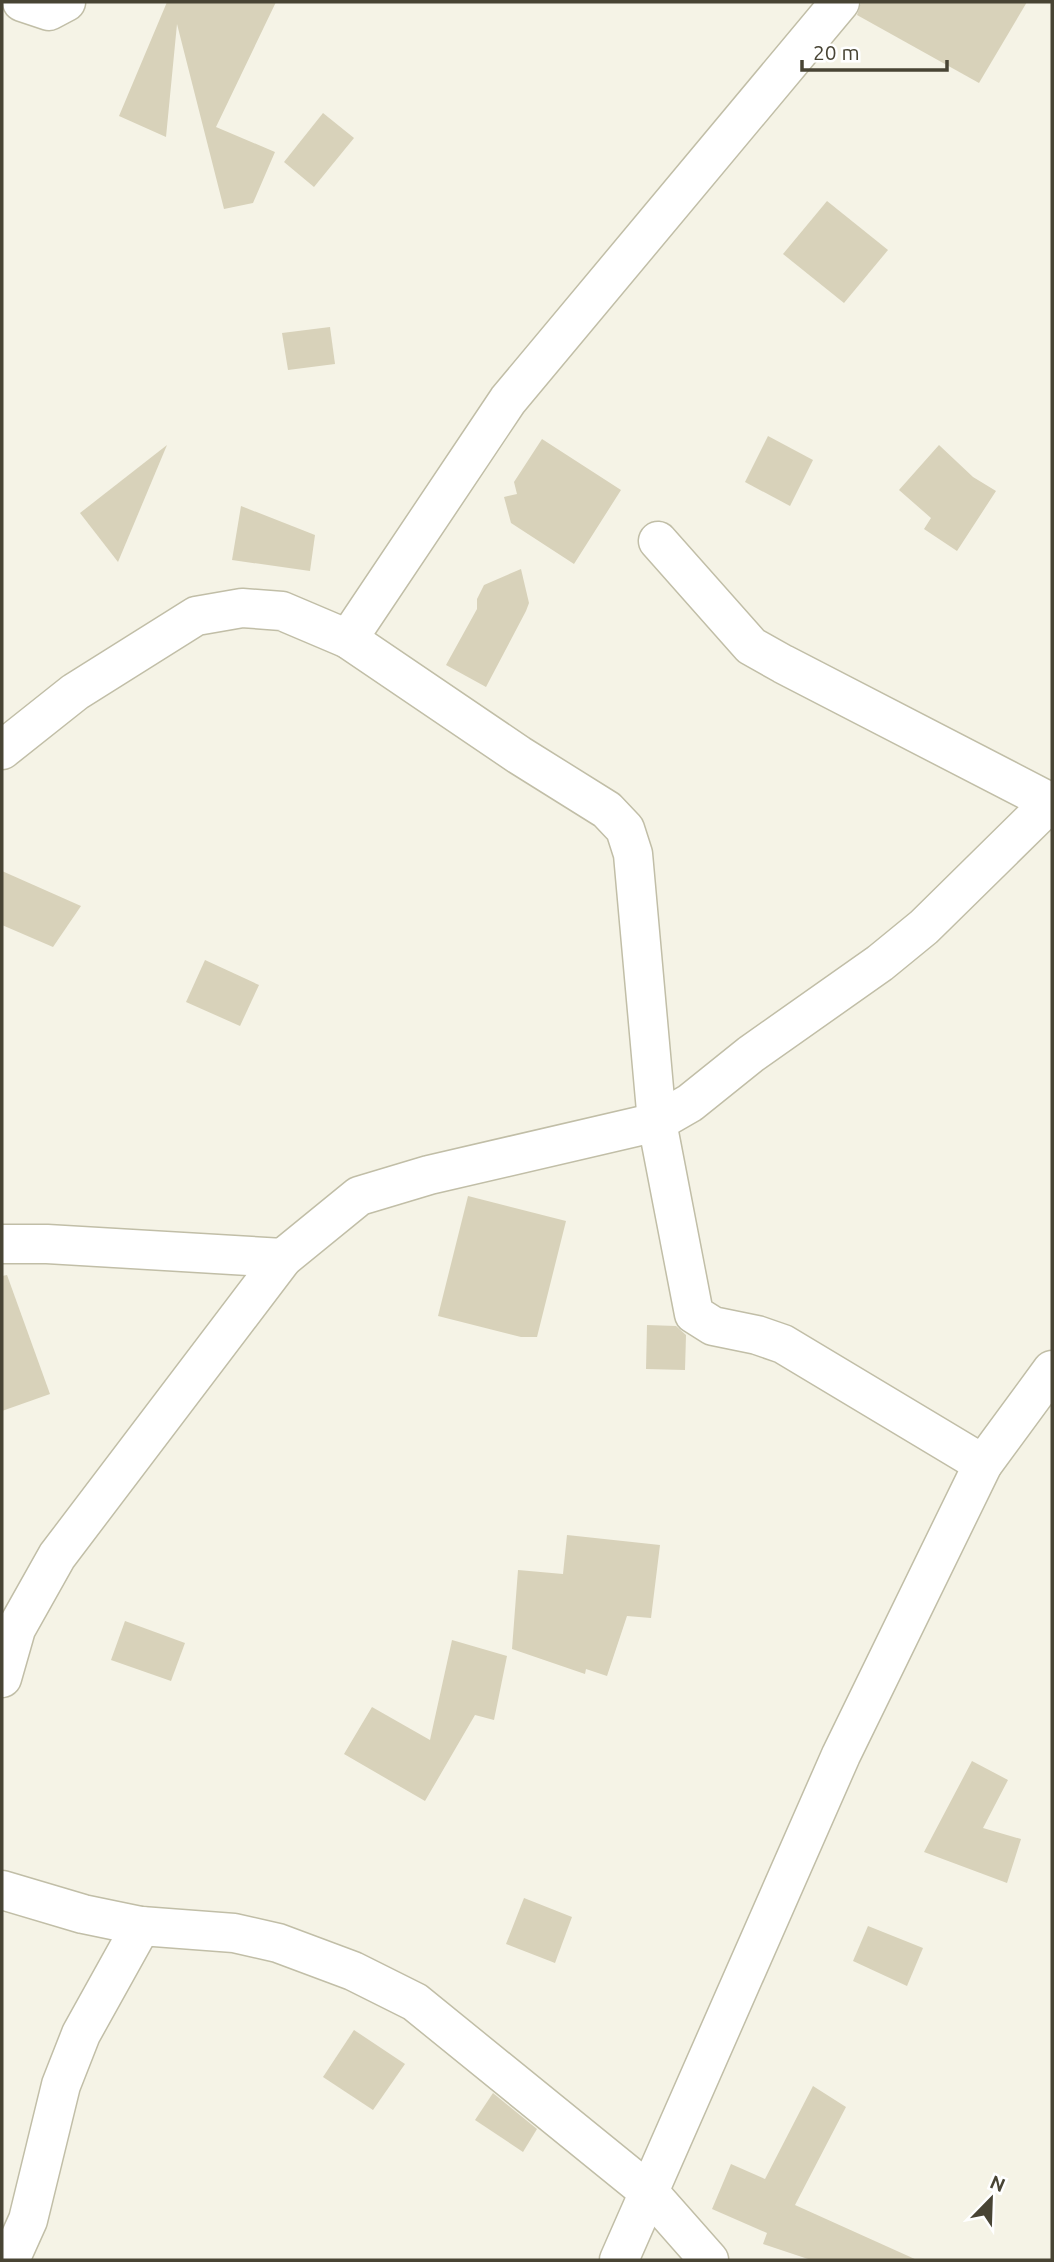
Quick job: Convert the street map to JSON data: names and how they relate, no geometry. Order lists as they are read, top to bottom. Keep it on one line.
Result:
{"scale_bar":"20 m","north":"top right"}
